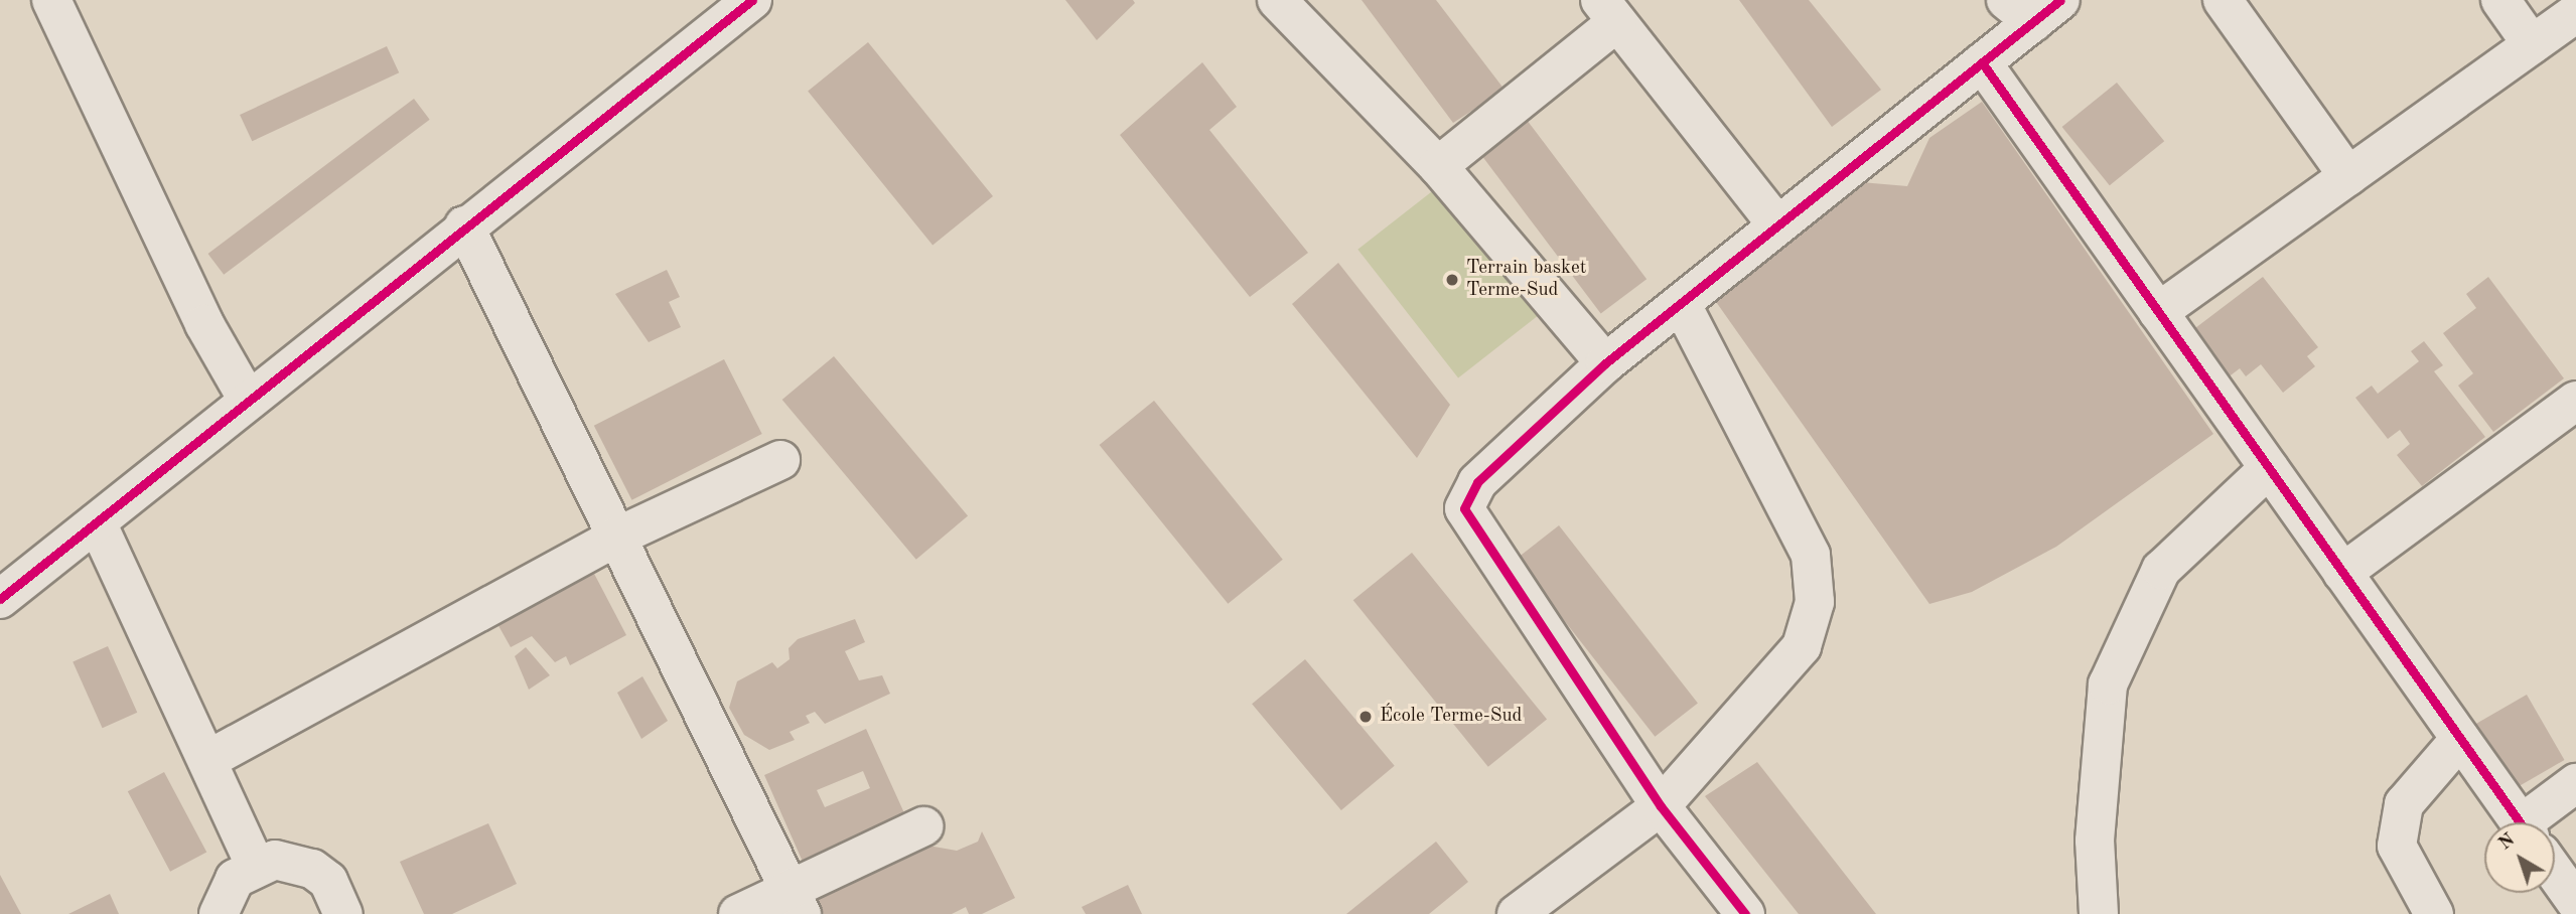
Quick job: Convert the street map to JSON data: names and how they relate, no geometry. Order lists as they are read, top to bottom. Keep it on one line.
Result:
{"places":["Terrain basket Terme-Sud","École Terme-Sud"],"north":"top left"}
